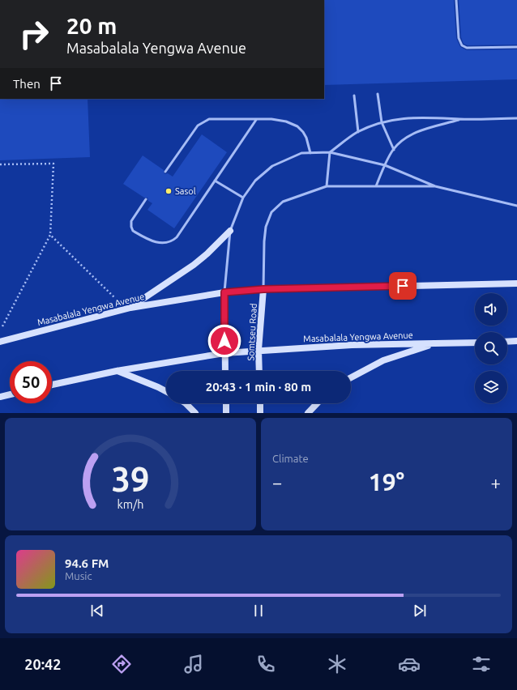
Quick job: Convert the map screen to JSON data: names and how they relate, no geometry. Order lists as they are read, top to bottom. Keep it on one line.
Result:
{"streets":{"main road":["Masabalala Yengwa Avenue","Somtseu Road"]},"crossings":[["Masabalala Yengwa Avenue","Somtseu Road"]],"places":["Sasol"],"page":{"turn":["20 m","Masabalala Yengwa Avenue"],"then":"Then","limit":"50","trip":"20:43 · 1 min · 80 m","tile":"Climate","heat":["−","19°","+"],"song":["94.6 FM","Music"],"tabs":"20:42","gauge":["39","km/h"]}}
